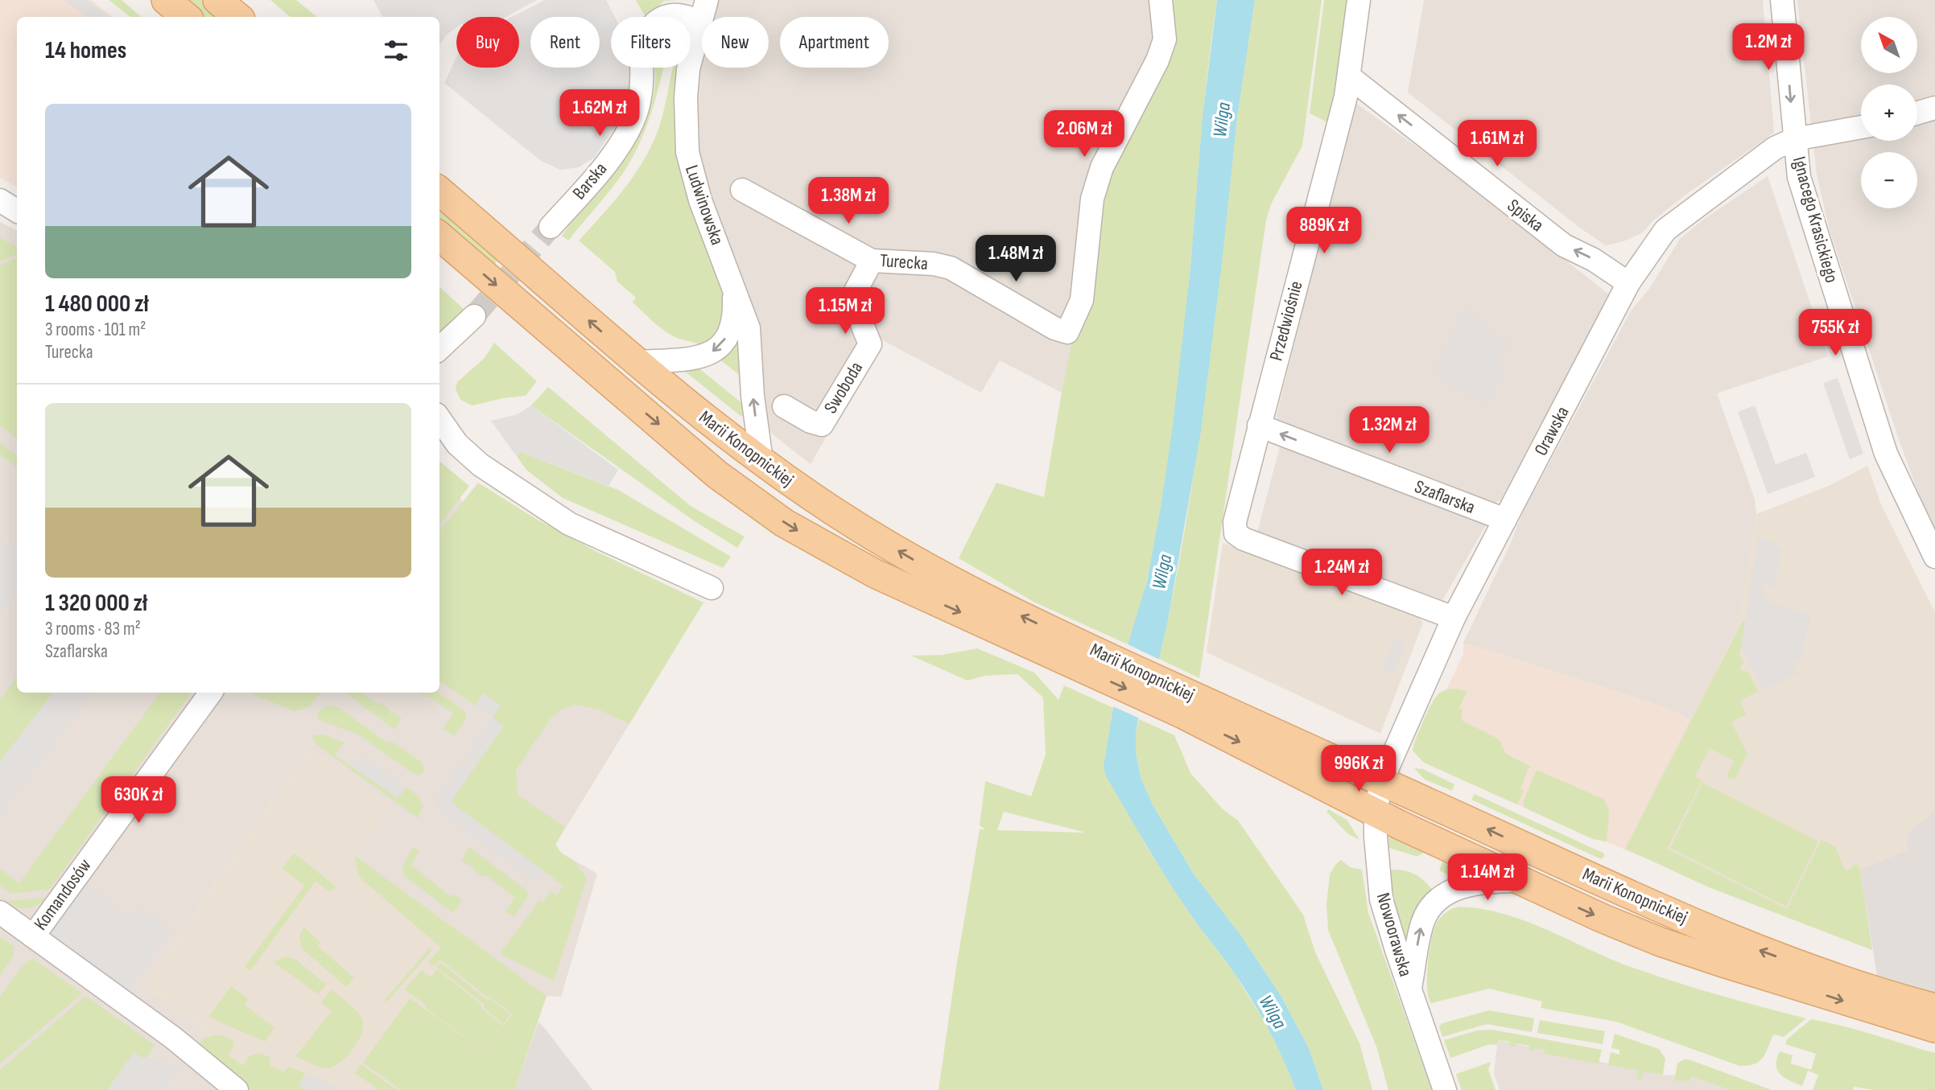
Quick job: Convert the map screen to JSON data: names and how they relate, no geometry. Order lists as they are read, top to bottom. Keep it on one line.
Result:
{"streets":{"main road":["Marii Konopnickiej"],"street":["Barska","Ludwinowska","Spiska","Ignacego Krasickiego","Turecka","Przedwiośnie","Swoboda","Orawska","Szaflarska","Komandosów","Nowoorawska"]},"crossings":[["Barska","Ludwinowska"],["Ludwinowska","Marii Konopnickiej"],["Spiska","Przedwiośnie"],["Spiska","Orawska"],["Ignacego Krasickiego","Orawska"],["Turecka","Swoboda"],["Przedwiośnie","Orawska"],["Przedwiośnie","Szaflarska"],["Orawska","Marii Konopnickiej"],["Orawska","Szaflarska"],["Orawska","Nowoorawska"],["Marii Konopnickiej","Nowoorawska"]],"one_way":["Spiska","Szaflarska"],"water":["Wilga"],"north":"top left","page":{"map_buttons":["+","−"],"chip":["Buy","Rent","Filters","New","Apartment"],"heading":"14 homes","price":["1.2M zł","1.62M zł","2.06M zł","1.61M zł","1.38M zł","889K zł","1.48M zł","1.15M zł","755K zł","1.32M zł","1.24M zł","996K zł","630K zł","1.14M zł"],"list":[{"name":"1 480 000 zł","note":"3 rooms · 101 m² · Turecka"},{"name":"1 320 000 zł","note":"3 rooms · 83 m² · Szaflarska"}]}}
